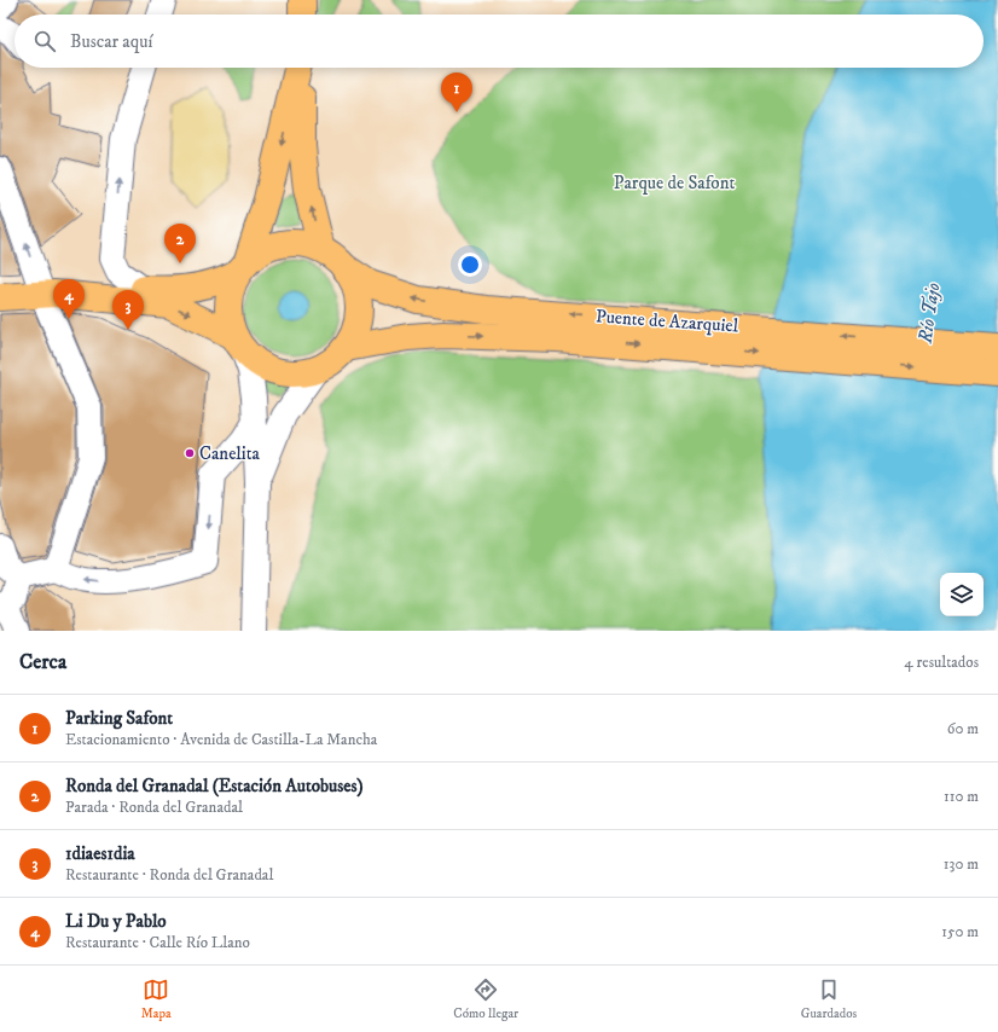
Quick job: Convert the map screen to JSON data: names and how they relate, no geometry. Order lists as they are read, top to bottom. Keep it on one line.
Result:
{"streets":{"main road":["Puente de Azarquiel"]},"water":["Río Tajo"],"parks":["Parque de Safont"],"places":["Canelita"],"page":{"search":"Buscar aquí","pins":["1","2","4","3"],"heading":["Cerca","4 resultados"],"list":[{"mark":"1","name":"Parking Safont","note":"Estacionamiento · Avenida de Castilla-La Mancha","value":"60 m"},{"mark":"2","name":"Ronda del Granadal (Estación Autobuses)","note":"Parada · Ronda del Granadal","value":"110 m"},{"mark":"3","name":"1diaes1dia","note":"Restaurante · Ronda del Granadal","value":"130 m"},{"mark":"4","name":"Li Du y Pablo","note":"Restaurante · Calle Río Llano","value":"150 m"}],"nav":["Mapa","Cómo llegar","Guardados"]}}
